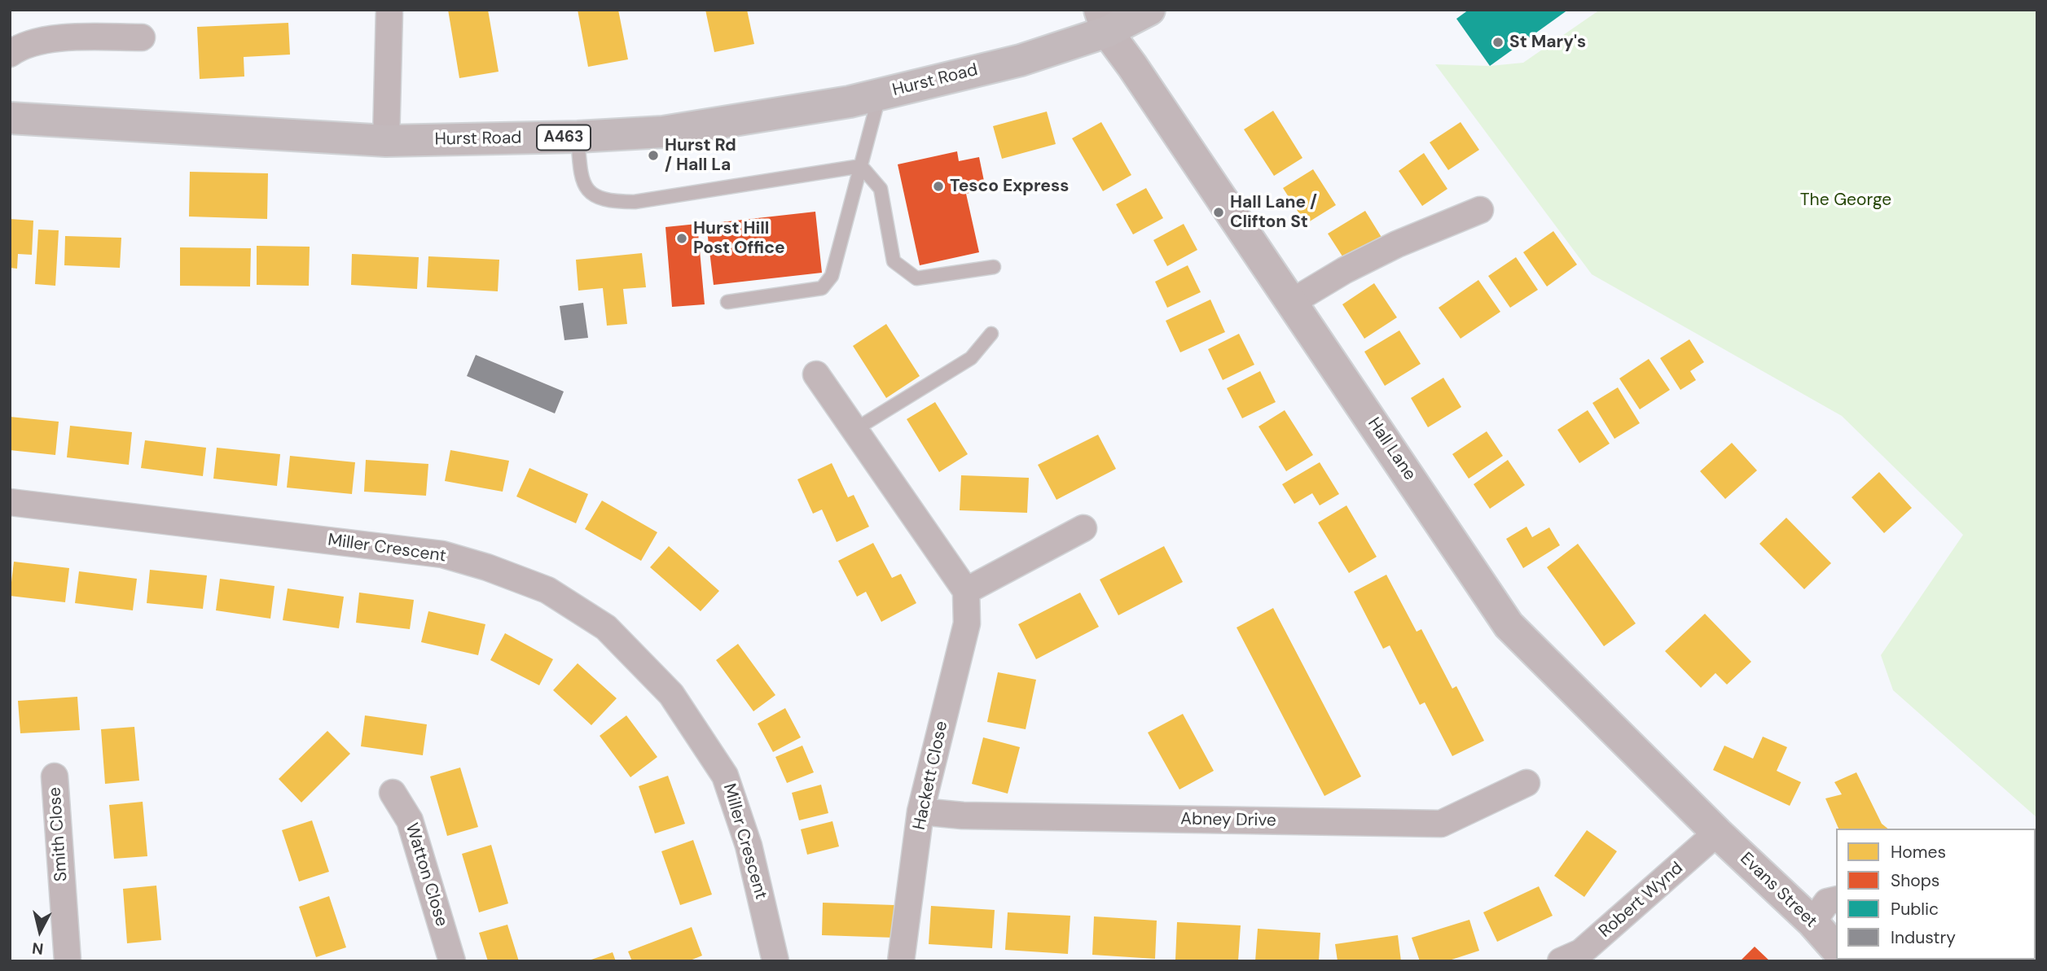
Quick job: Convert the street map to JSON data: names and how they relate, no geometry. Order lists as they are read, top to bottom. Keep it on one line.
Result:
{"streets":{"main road":["Hurst Road","A463"],"street":["Hall Lane","Miller Crescent","Hackett Close","Abney Drive","Smith Close","Watton Close","Evans Street","Robert Wynd"]},"crossings":[["Hurst Road","A463"],["Hurst Road","Hall Lane"],["A463","Hall Lane"],["Hall Lane","Evans Street"],["Hall Lane","Robert Wynd"],["Hackett Close","Abney Drive"],["Evans Street","Robert Wynd"]],"parks":["The George"],"places":["St Mary's","Hurst Rd / Hall La","Tesco Express","Hall Lane / Clifton St","Hurst Hill Post Office"],"legend":["Homes","Shops","Public","Industry"],"north":"bottom"}
